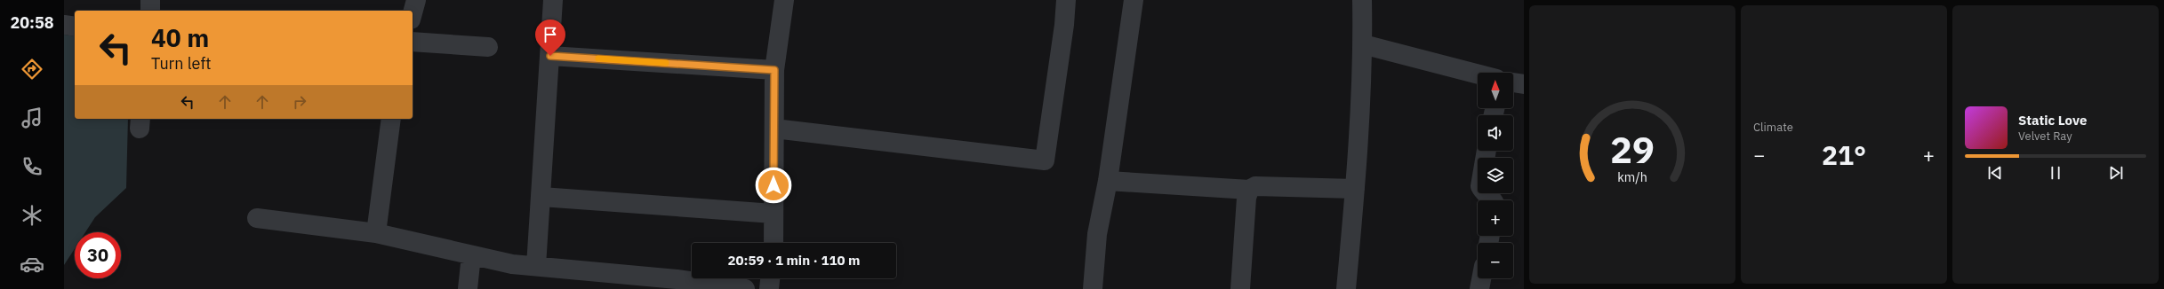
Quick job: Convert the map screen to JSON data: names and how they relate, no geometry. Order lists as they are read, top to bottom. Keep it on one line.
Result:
{"north":"top","page":{"tabs":"20:58","tile":"Climate","turn":["40 m","Turn left"],"map_buttons":["+","−"],"song":["Static Love","Velvet Ray"],"heat":["−","21°","+"],"limit":"30","trip":"20:59 · 1 min · 110 m","gauge":["29","km/h"]}}
